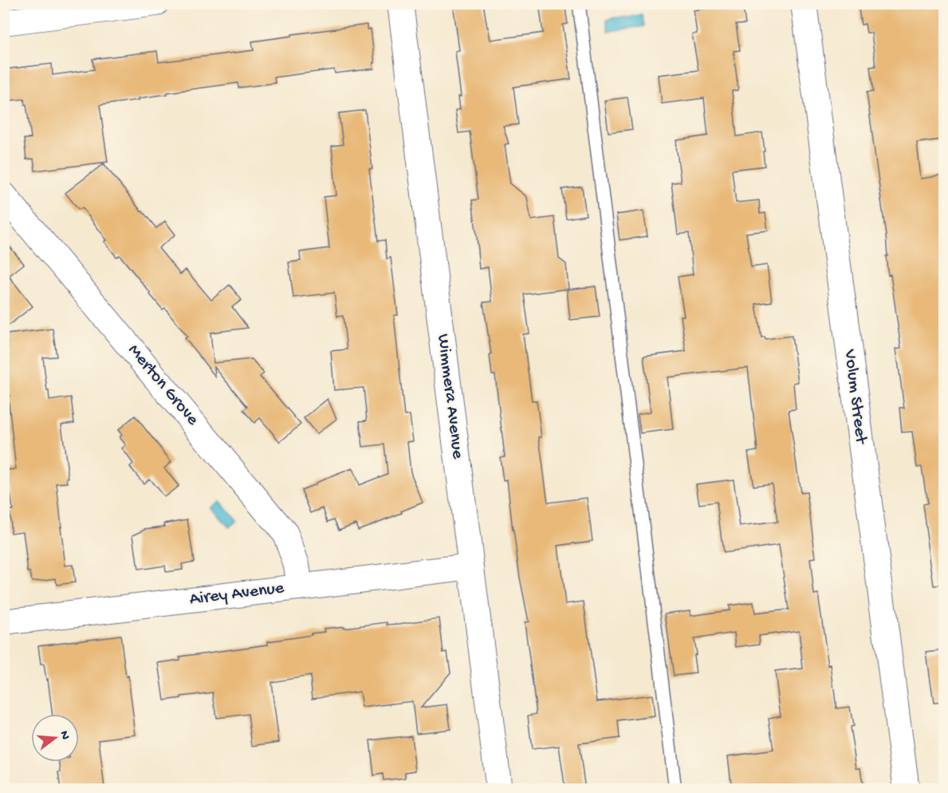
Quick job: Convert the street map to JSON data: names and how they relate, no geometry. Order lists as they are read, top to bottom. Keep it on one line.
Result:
{"streets":{"street":["Merton Grove","Wimmera Avenue","Volum Street","Airey Avenue"]},"crossings":[["Merton Grove","Airey Avenue"],["Wimmera Avenue","Airey Avenue"]],"north":"right"}
